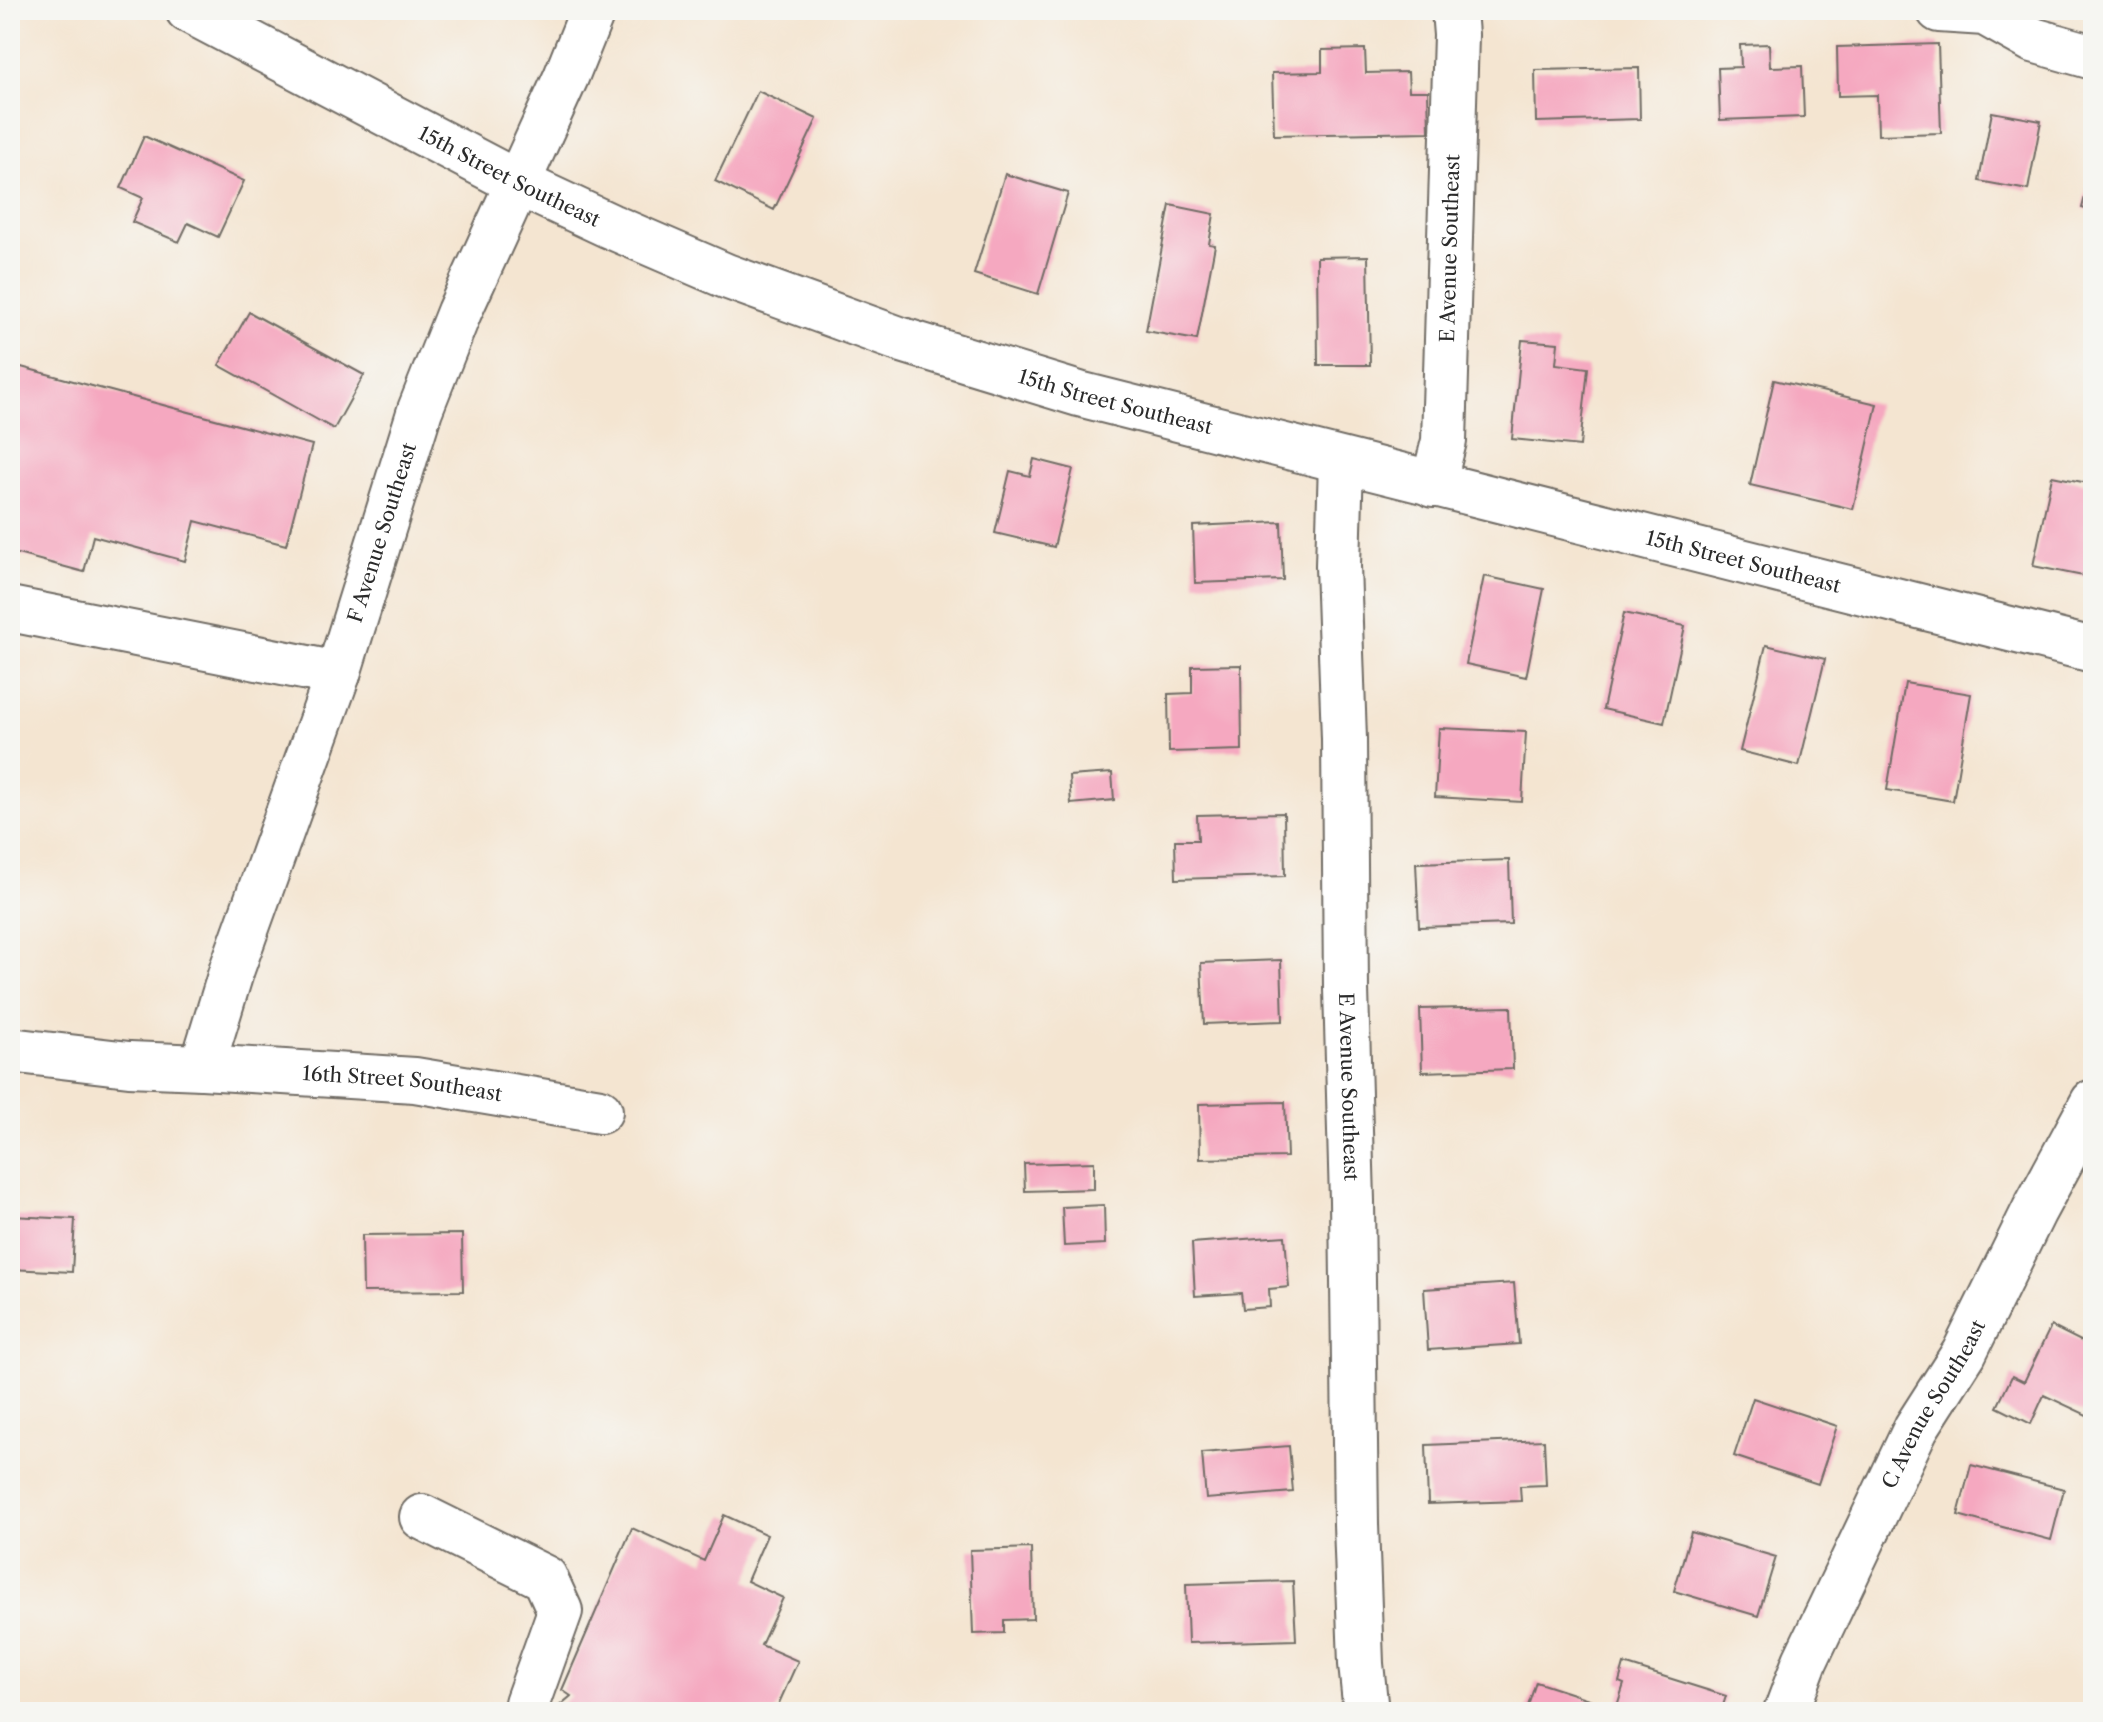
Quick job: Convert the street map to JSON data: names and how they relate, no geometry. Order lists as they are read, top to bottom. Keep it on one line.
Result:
{"streets":{"street":["15th Street Southeast","E Avenue Southeast","F Avenue Southeast","16th Street Southeast","C Avenue Southeast"]},"crossings":[["15th Street Southeast","E Avenue Southeast"],["15th Street Southeast","F Avenue Southeast"],["F Avenue Southeast","16th Street Southeast"]]}
